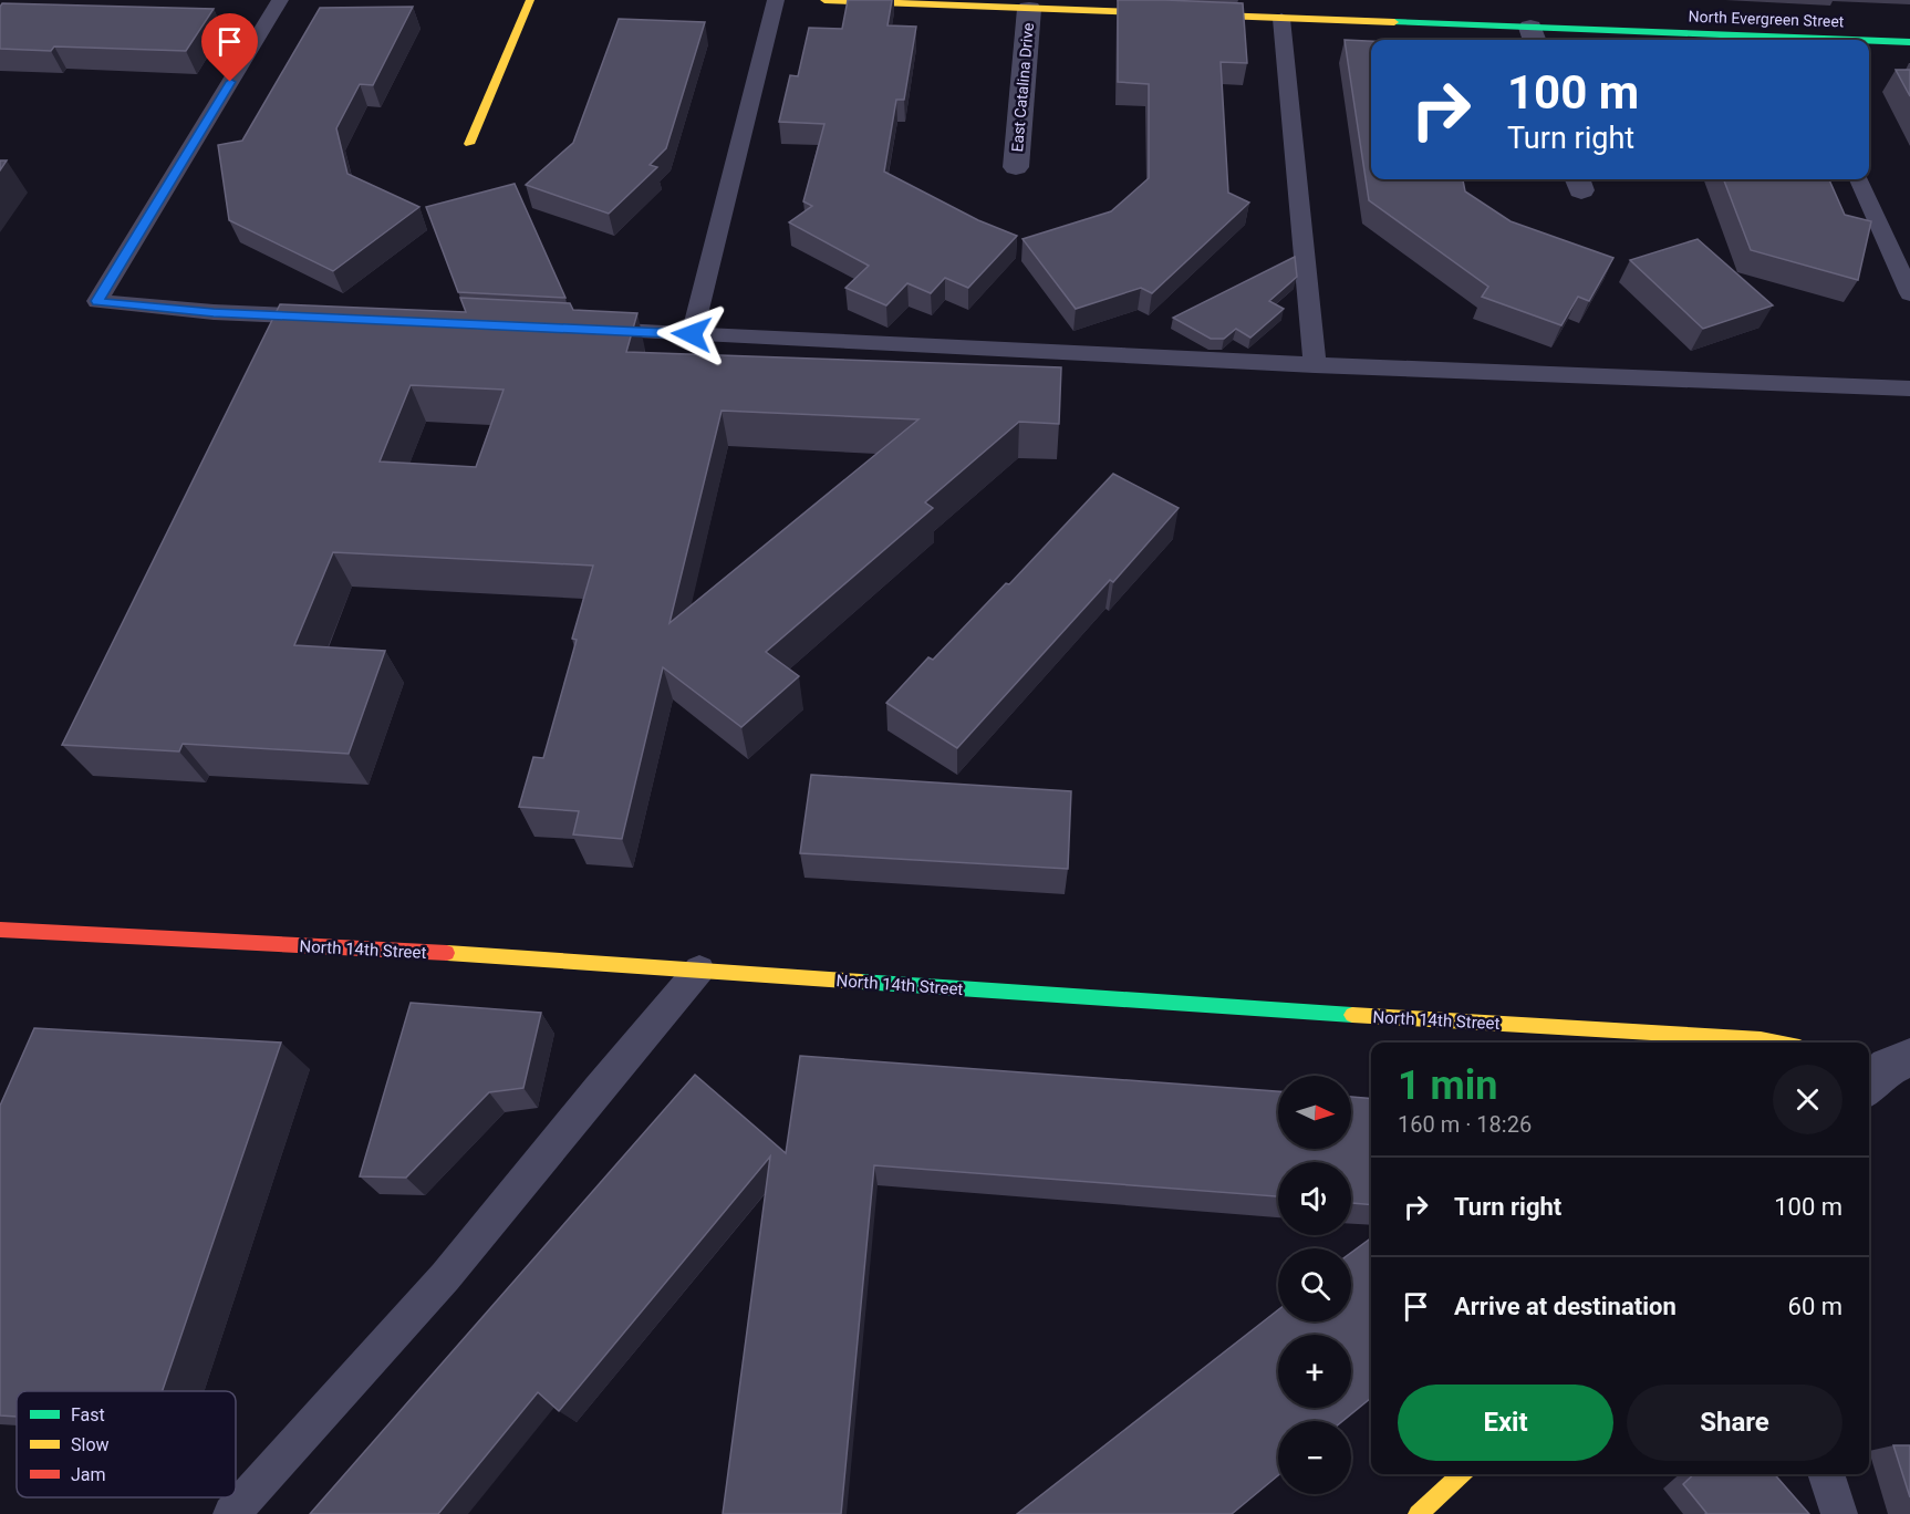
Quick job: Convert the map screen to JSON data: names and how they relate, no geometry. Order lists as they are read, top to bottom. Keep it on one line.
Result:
{"streets":{"street":["North Evergreen Street","East Catalina Drive","North 14th Street"]},"crossings":[["North Evergreen Street","East Catalina Drive"]],"legend":["Fast","Slow","Jam"],"north":"right","page":{"turn":["100 m","Turn right"],"heading":["1 min","160 m · 18:26"],"map_buttons":["+","−"],"list":[{"name":"Turn right","value":"100 m"},{"name":"Arrive at destination","value":"60 m"}],"buttons":["Exit","Share"]}}
